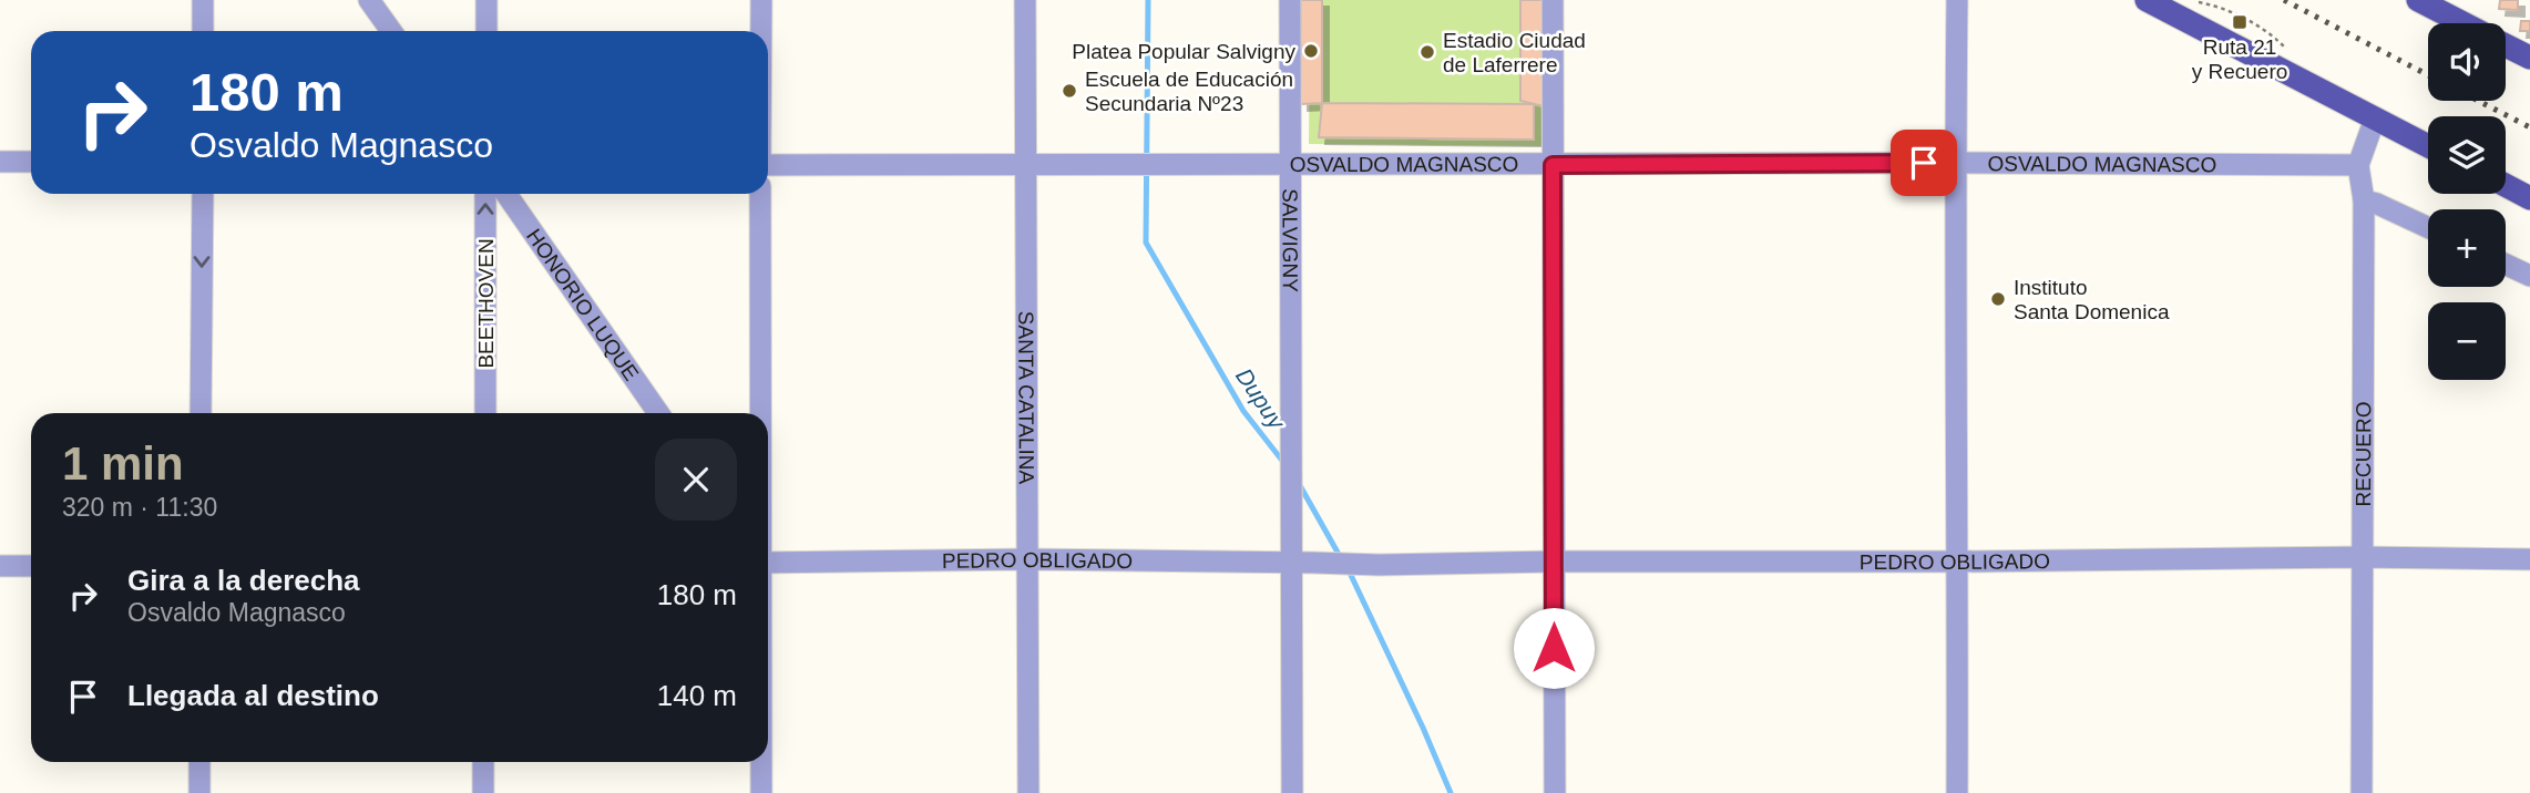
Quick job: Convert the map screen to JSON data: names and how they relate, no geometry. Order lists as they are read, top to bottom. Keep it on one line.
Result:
{"streets":{"street":["OSVALDO MAGNASCO","SALVIGNY","BEETHOVEN","HONORIO LUQUE","SANTA CATALINA","RECUERO","PEDRO OBLIGADO"]},"crossings":[["OSVALDO MAGNASCO","SALVIGNY"],["OSVALDO MAGNASCO","SANTA CATALINA"],["OSVALDO MAGNASCO","RECUERO"],["SALVIGNY","PEDRO OBLIGADO"],["SANTA CATALINA","PEDRO OBLIGADO"],["RECUERO","PEDRO OBLIGADO"]],"one_way":["BEETHOVEN"],"water":["Dupuy"],"places":{"transit":["Ruta 21 y Recuero"],"other":["Platea Popular Salvigny","Estadio Ciudad de Laferrere","Escuela de Educación Secundaria Nº23","Instituto Santa Domenica"]},"page":{"map_buttons":["+","−"],"turn":["180 m","Osvaldo Magnasco"],"heading":["1 min","320 m · 11:30"],"list":[{"name":"Gira a la derecha","note":"Osvaldo Magnasco","value":"180 m"},{"name":"Llegada al destino","value":"140 m"}]}}
